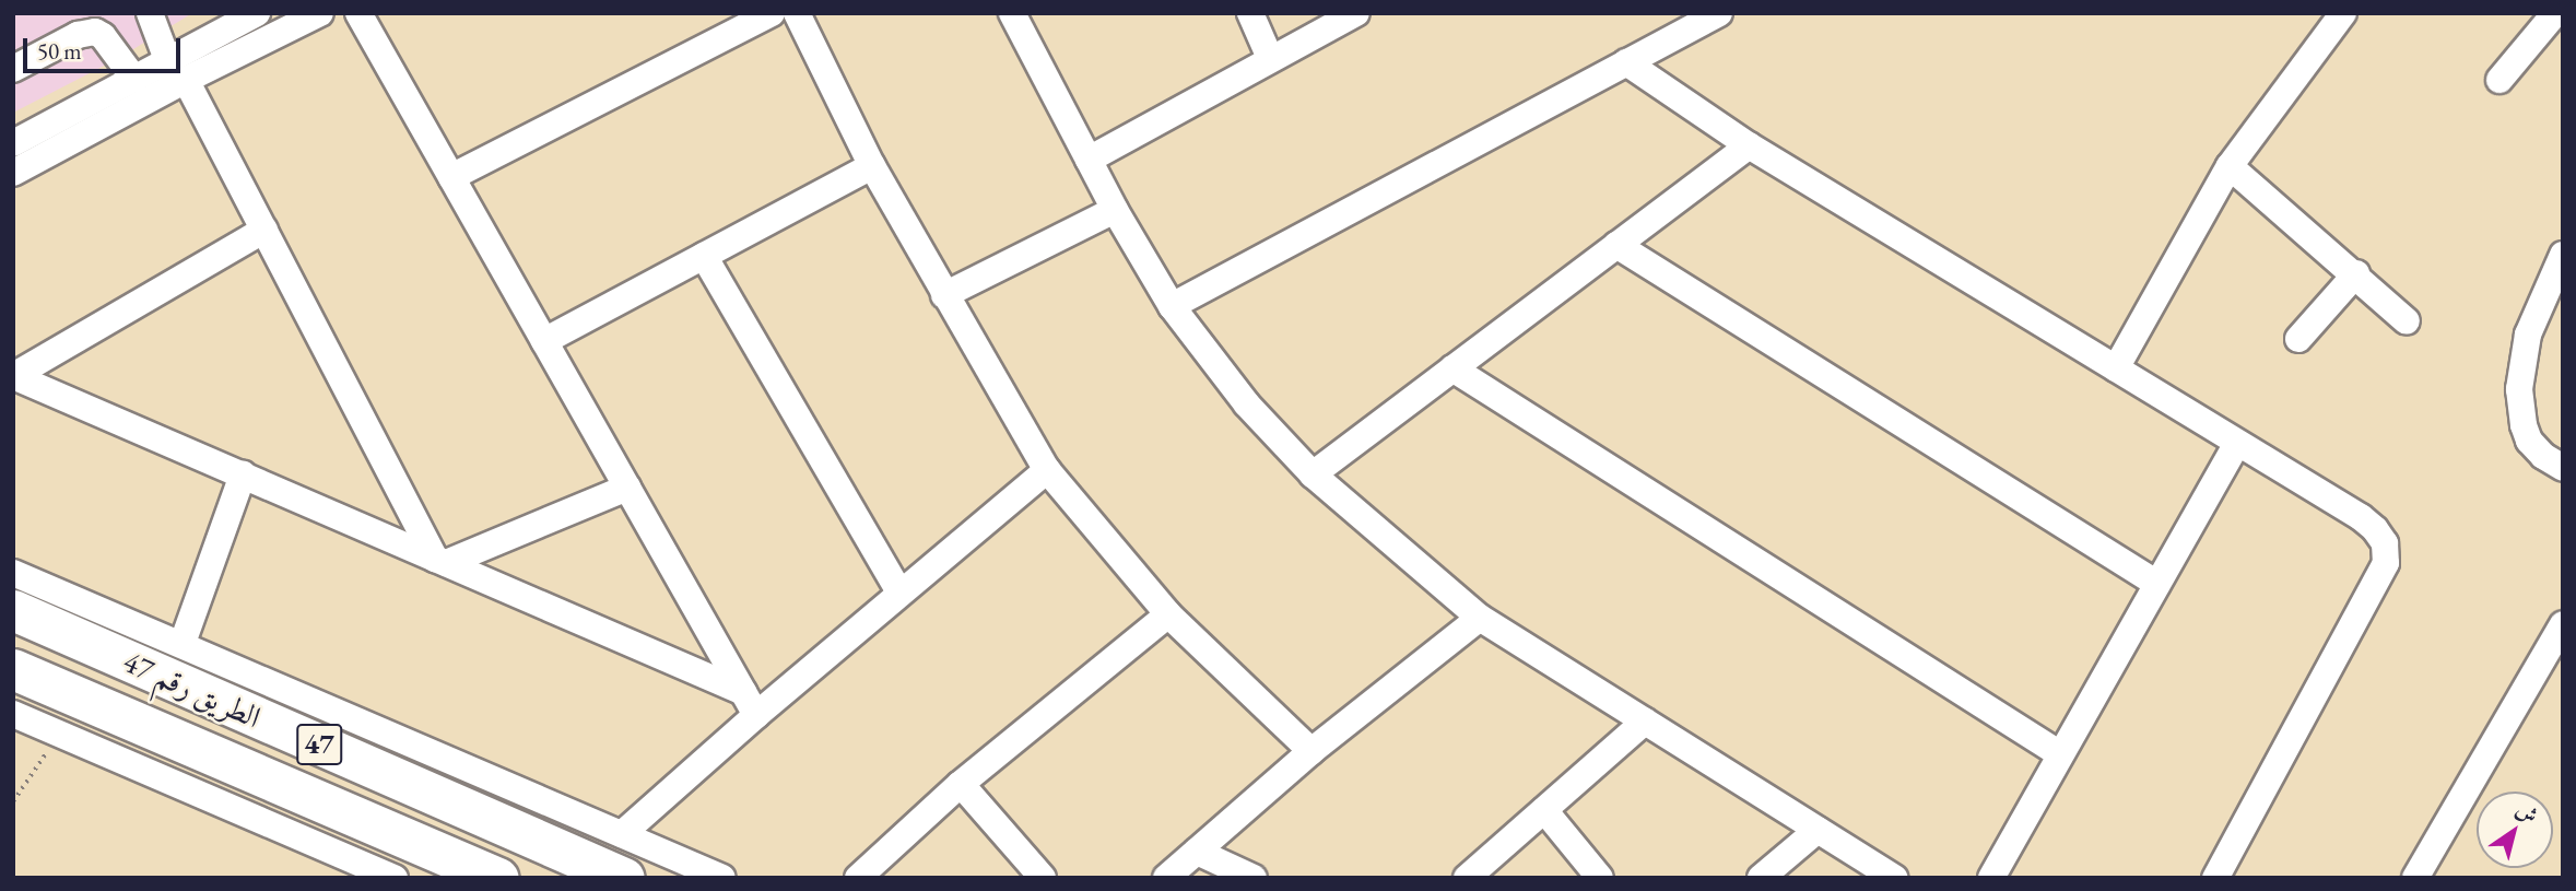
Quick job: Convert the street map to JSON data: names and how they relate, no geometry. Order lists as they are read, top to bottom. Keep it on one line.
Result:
{"streets":{"highway":["الطريق رقم 47","47"]},"scale_bar":"50 m","north":"top right"}
